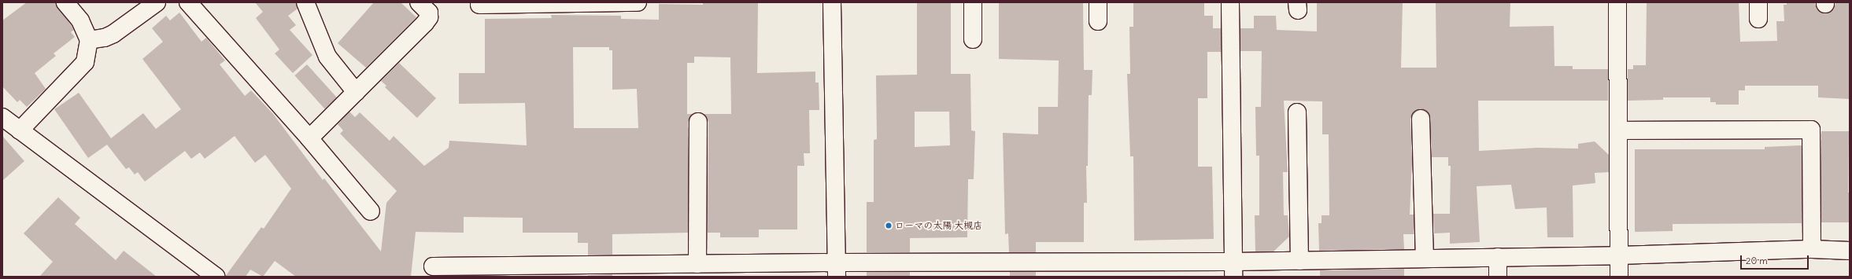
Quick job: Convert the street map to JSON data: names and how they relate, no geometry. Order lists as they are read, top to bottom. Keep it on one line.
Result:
{"places":["ローマの太陽 大槻店"],"scale_bar":"20 m"}
